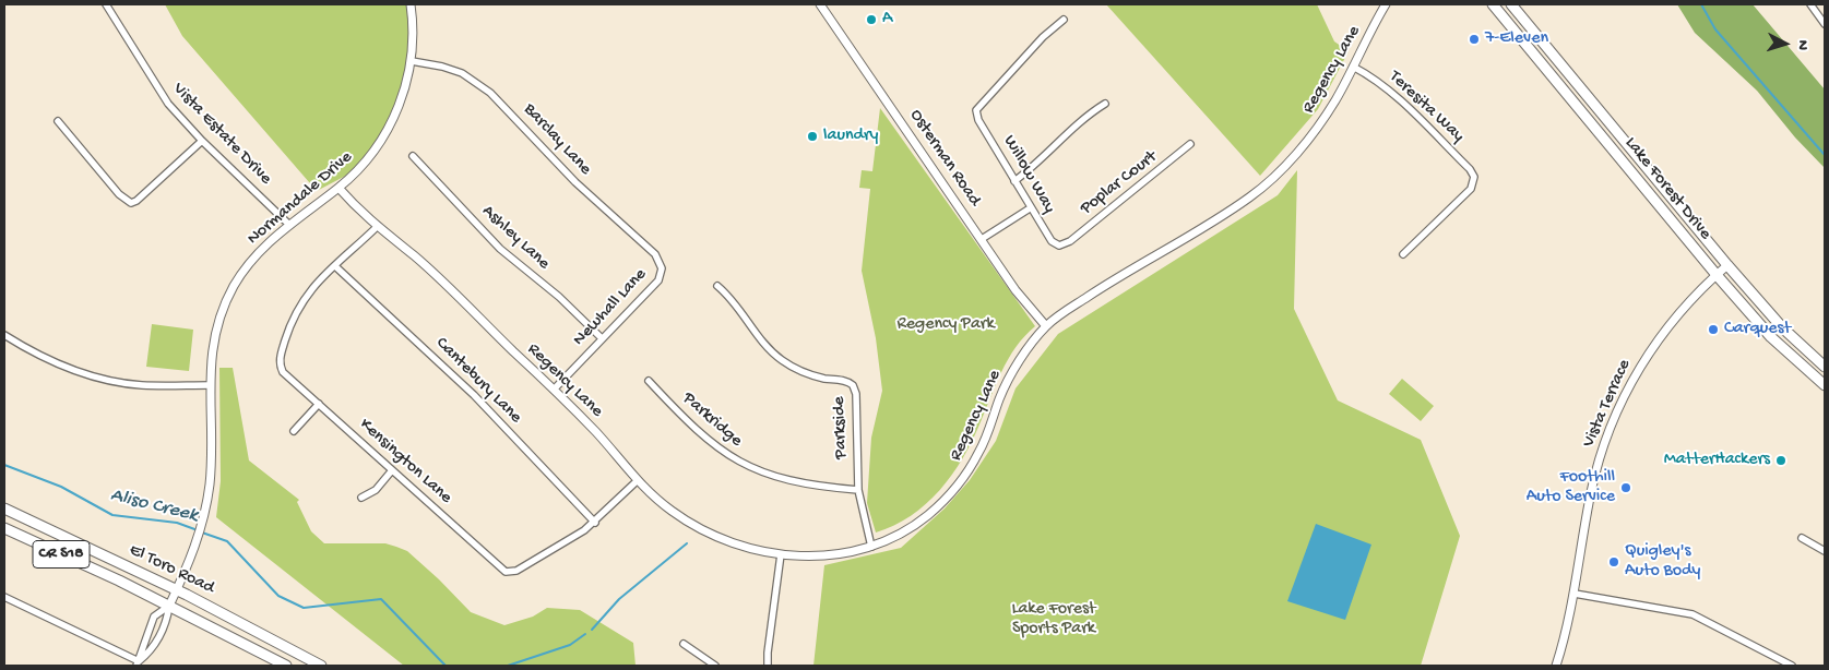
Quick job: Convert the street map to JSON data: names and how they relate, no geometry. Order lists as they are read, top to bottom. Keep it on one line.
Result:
{"streets":{"main road":["Lake Forest Drive","CR S18","El Toro Road"],"street":["Regency Lane","Teresita Way","Vista Estate Drive","Barclay Lane","Osterman Road","Willow Way","Poplar Court","Normandale Drive","Ashley Lane","Newhall Lane","Cantebury Lane","Vista Terrace","Parkridge","Parkside","Kensington Lane"]},"crossings":[["Regency Lane","Teresita Way"],["Regency Lane","Osterman Road"],["Regency Lane","Normandale Drive"],["Regency Lane","Newhall Lane"],["Regency Lane","Parkside"],["Vista Estate Drive","Normandale Drive"],["Barclay Lane","Normandale Drive"],["Barclay Lane","Newhall Lane"],["Willow Way","Poplar Court"],["Lake Forest Drive","Vista Terrace"],["Normandale Drive","El Toro Road"],["Ashley Lane","Newhall Lane"],["Cantebury Lane","Kensington Lane"],["Parkridge","Parkside"]],"water":["Aliso Creek"],"parks":["Regency Park","Lake Forest Sports Park"],"places":["A","7-Eleven","laundry","Carquest","MatterHackers","Foothill Auto Service","Quigley's Auto Body"],"north":"right"}
